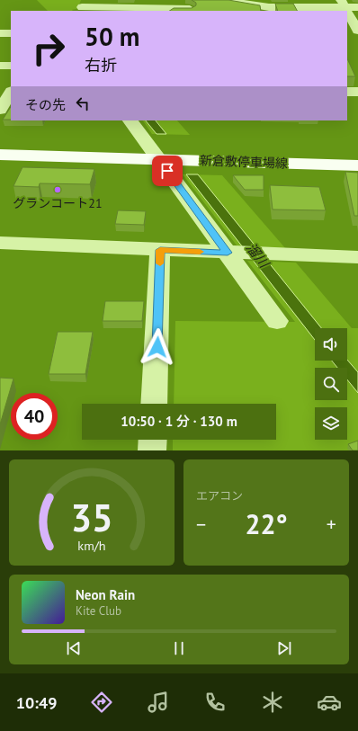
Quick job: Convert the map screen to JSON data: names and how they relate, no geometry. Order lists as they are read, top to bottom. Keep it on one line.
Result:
{"streets":{"main road":["新倉敷停車場線"]},"water":["溜川"],"places":["グランコート21"],"page":{"turn":["50 m","右折"],"then":"その先","limit":"40","trip":"10:50 · 1 分 · 130 m","tile":"エアコン","heat":["−","22°","+"],"song":["Neon Rain","Kite Club"],"tabs":"10:49","gauge":["35","km/h"]}}
